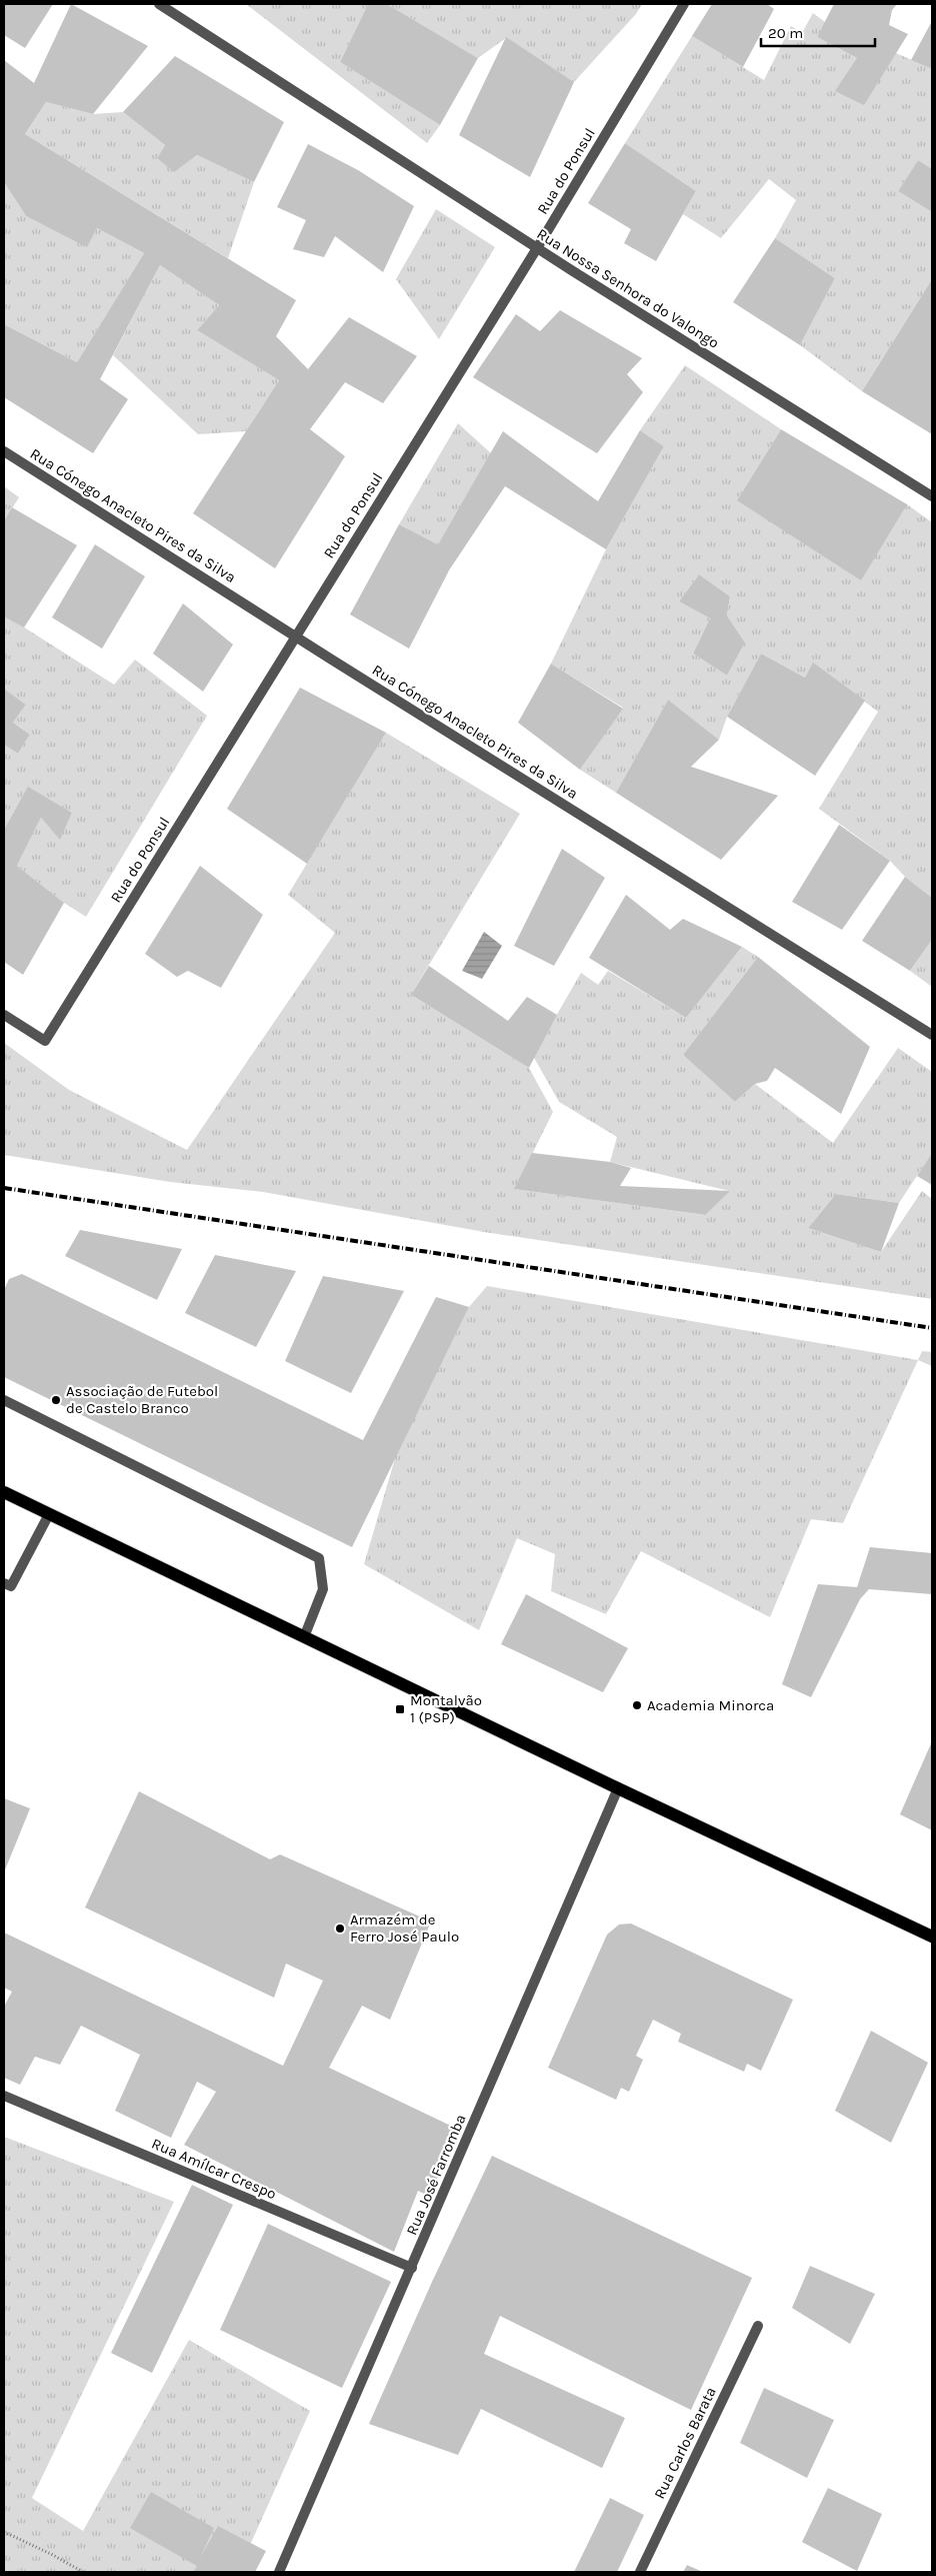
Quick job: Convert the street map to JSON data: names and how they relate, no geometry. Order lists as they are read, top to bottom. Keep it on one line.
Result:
{"streets":{"street":["Rua do Ponsul","Rua Nossa Senhora do Valongo","Rua Cónego Anacleto Pires da Silva","Rua Amílcar Crespo","Rua José Farromba","Rua Carlos Barata"]},"crossings":[["Rua do Ponsul","Rua Nossa Senhora do Valongo"],["Rua do Ponsul","Rua Cónego Anacleto Pires da Silva"],["Rua Amílcar Crespo","Rua José Farromba"]],"places":{"other":["Associação de Futebol de Castelo Branco","Academia Minorca","Armazém de Ferro José Paulo"],"transit":["Montalvão 1 (PSP)"]},"scale_bar":"20 m"}
